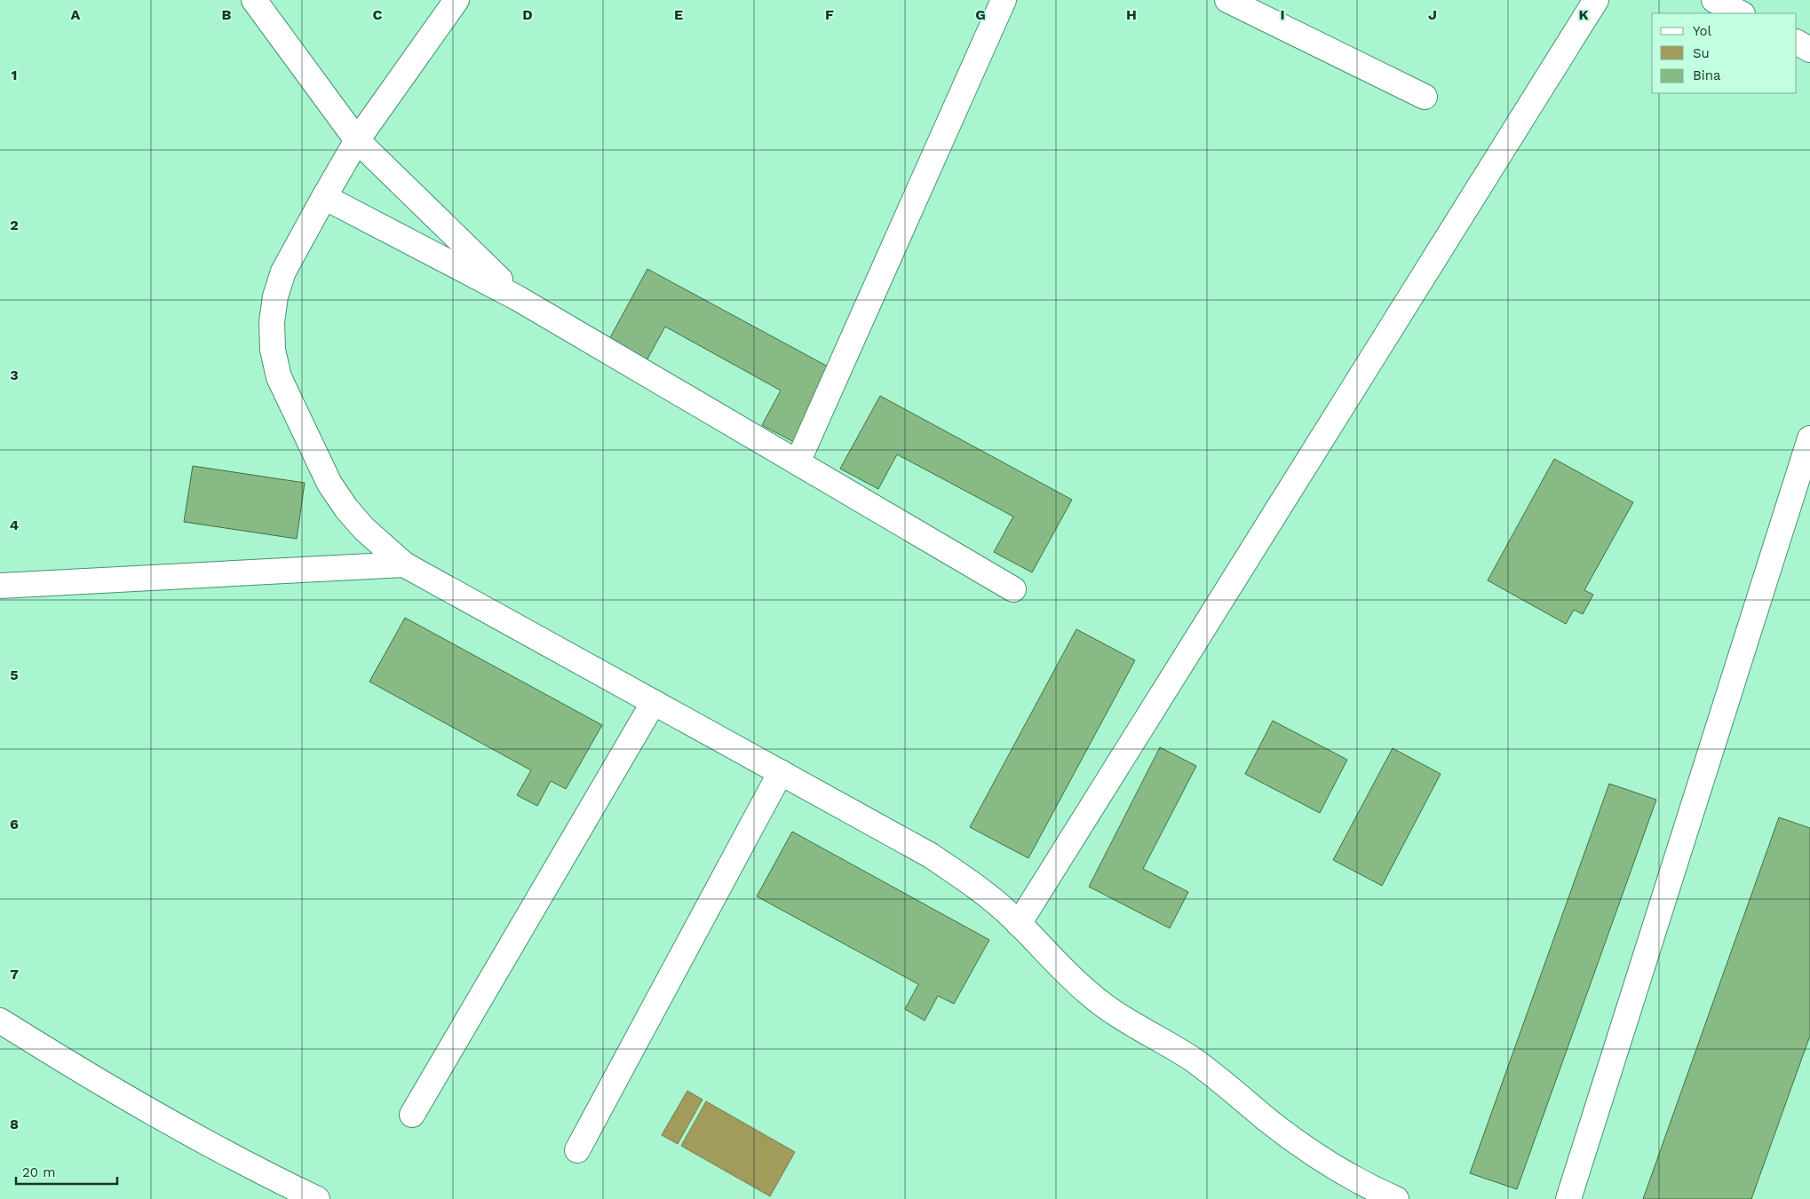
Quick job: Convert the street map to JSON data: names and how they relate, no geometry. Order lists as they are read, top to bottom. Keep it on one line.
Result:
{"legend":["Yol","Su","Bina"],"scale_bar":"20 m","grid":{"columns":["A","B","C","D","E","F","G","H","I","J","K"],"rows":["1","2","3","4","5","6","7","8"]}}
